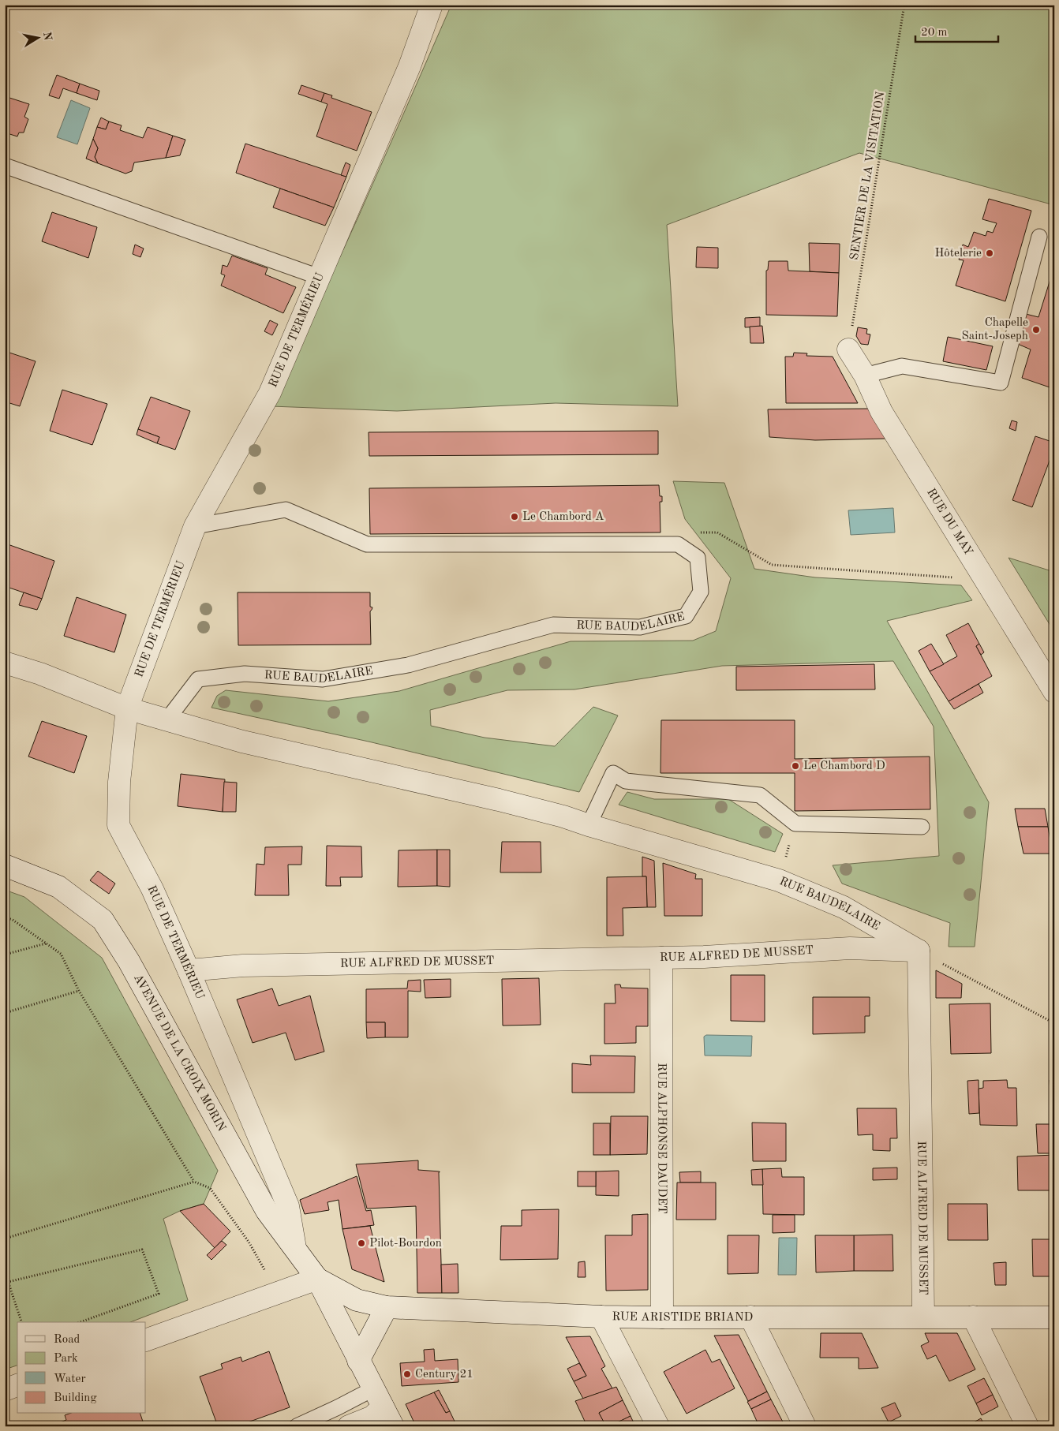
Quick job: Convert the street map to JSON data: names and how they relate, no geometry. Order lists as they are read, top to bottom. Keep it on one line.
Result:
{"streets":{"street":["RUE DE TERMÉRIEU","RUE DU MAY","RUE BAUDELAIRE","RUE ALFRED DE MUSSET","AVENUE DE LA CROIX MORIN","RUE ALPHONSE DAUDET","RUE ARISTIDE BRIAND"],"path":["SENTIER DE LA VISITATION"]},"crossings":[["SENTIER DE LA VISITATION","RUE DU MAY"],["RUE DE TERMÉRIEU","RUE BAUDELAIRE"],["RUE DE TERMÉRIEU","RUE ALFRED DE MUSSET"],["RUE DE TERMÉRIEU","AVENUE DE LA CROIX MORIN"],["RUE BAUDELAIRE","RUE ALFRED DE MUSSET"],["RUE ALFRED DE MUSSET","RUE ALPHONSE DAUDET"],["RUE ALFRED DE MUSSET","RUE ARISTIDE BRIAND"],["AVENUE DE LA CROIX MORIN","RUE ARISTIDE BRIAND"],["RUE ALPHONSE DAUDET","RUE ARISTIDE BRIAND"]],"places":["Hôtelerie","Chapelle Saint-Joseph","Le Chambord A","Le Chambord D","Pilot-Bourdon","Century 21"],"legend":["Road","Park","Water","Building"],"scale_bar":"20 m","north":"right"}
